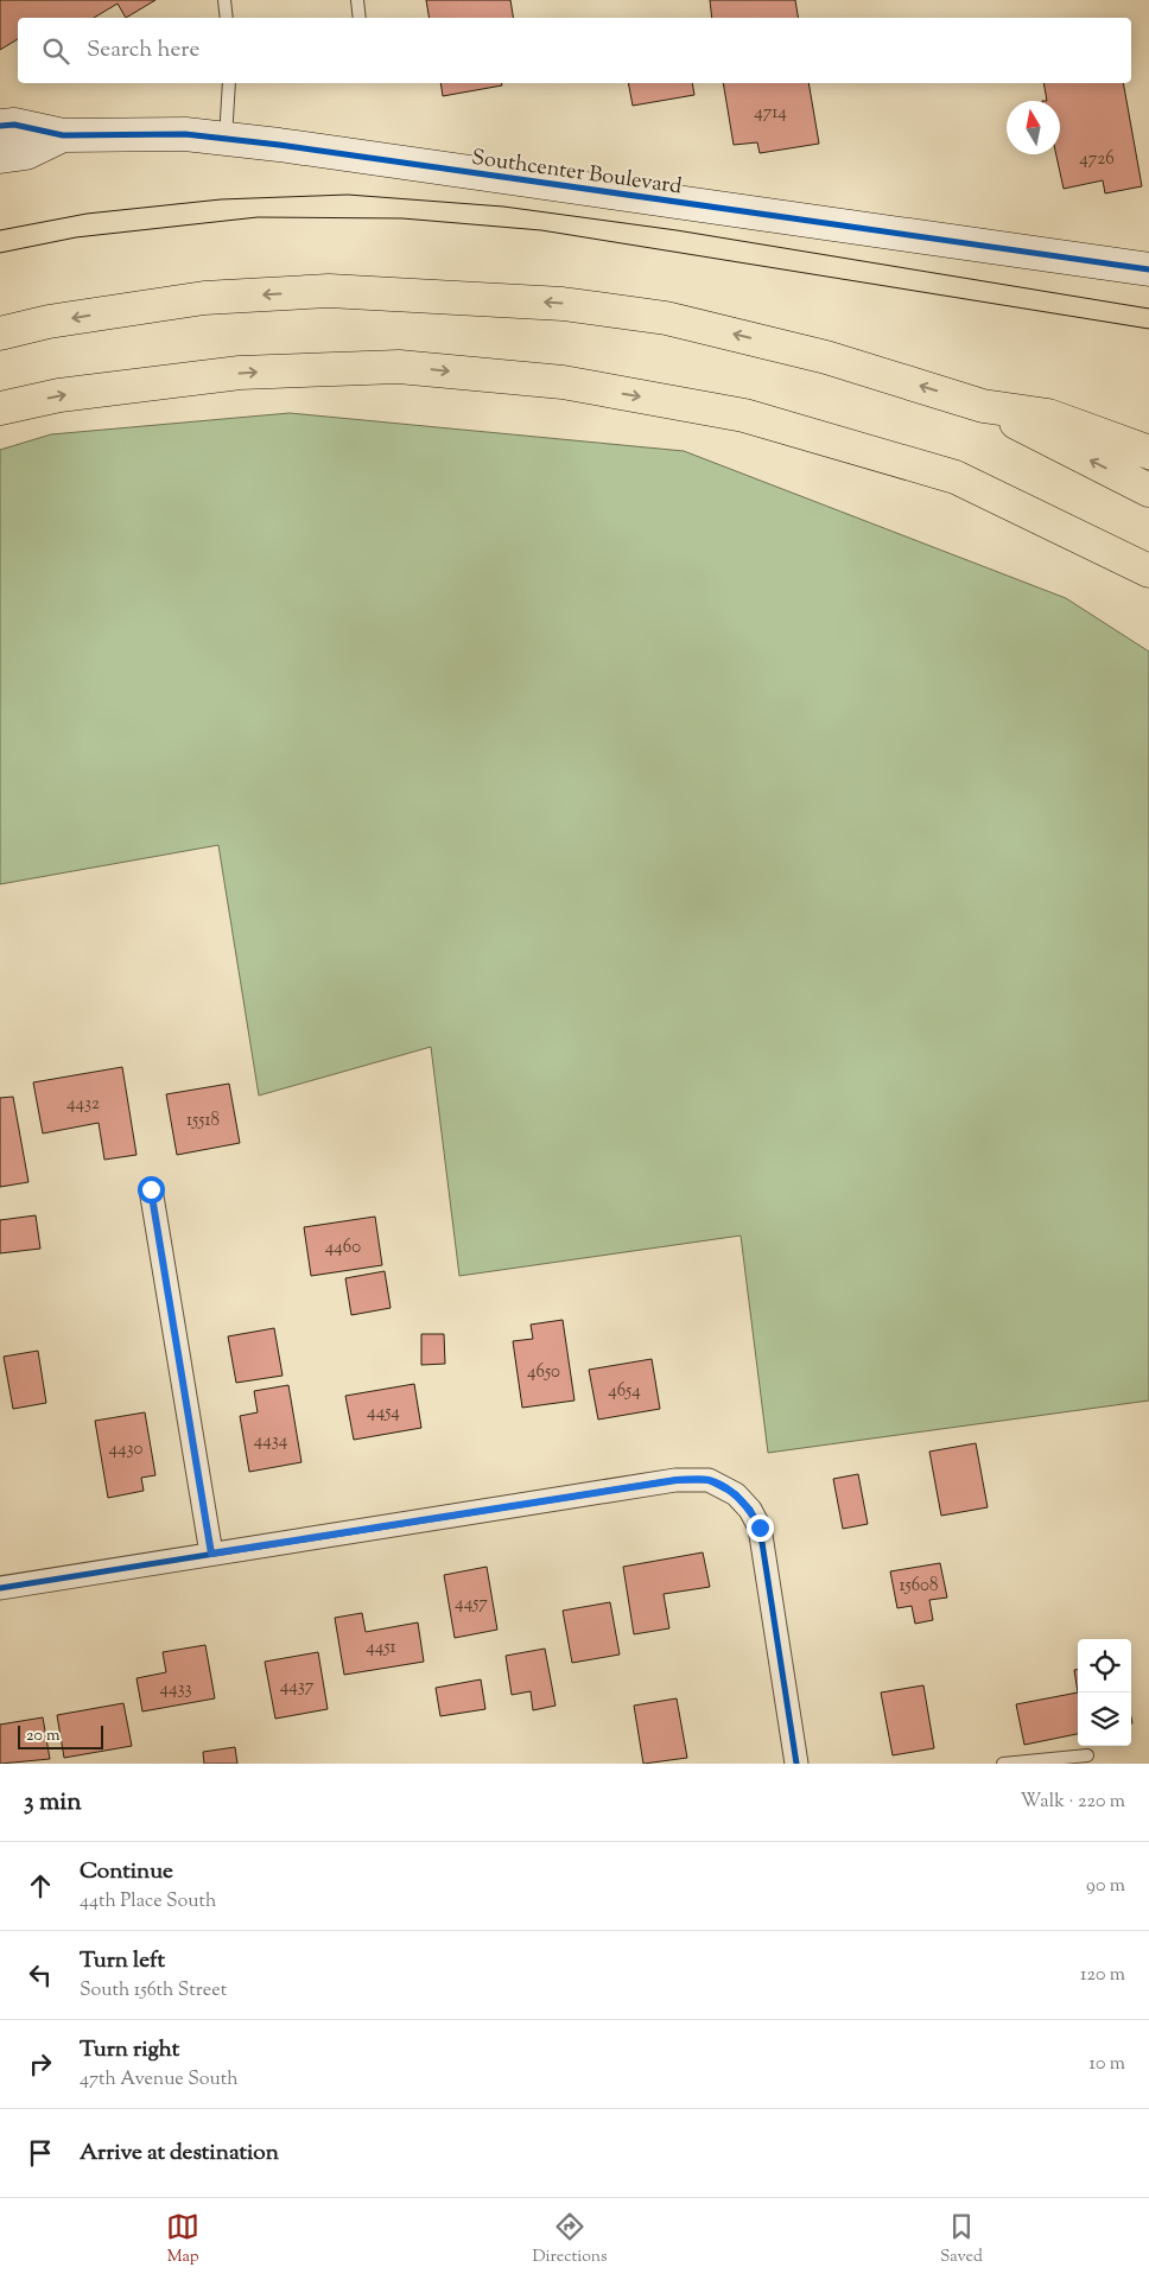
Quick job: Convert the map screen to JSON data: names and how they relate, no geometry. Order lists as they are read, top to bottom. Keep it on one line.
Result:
{"streets":{"street":["Southcenter Boulevard"]},"house_numbers":["4714","4726","4432","15518","4460","4650","4654","4454","4434","4430","15608","4457","4451","4437","4433"],"scale_bar":"20 m","north":"top","page":{"search":"Search here","scale":"20 m","heading":["3 min","Walk · 220 m"],"list":[["Continue","44th Place South","90 m"],["Turn left","South 156th Street","120 m"],["Turn right","47th Avenue South","10 m"],"Arrive at destination"],"nav":["Map","Directions","Saved"]}}
